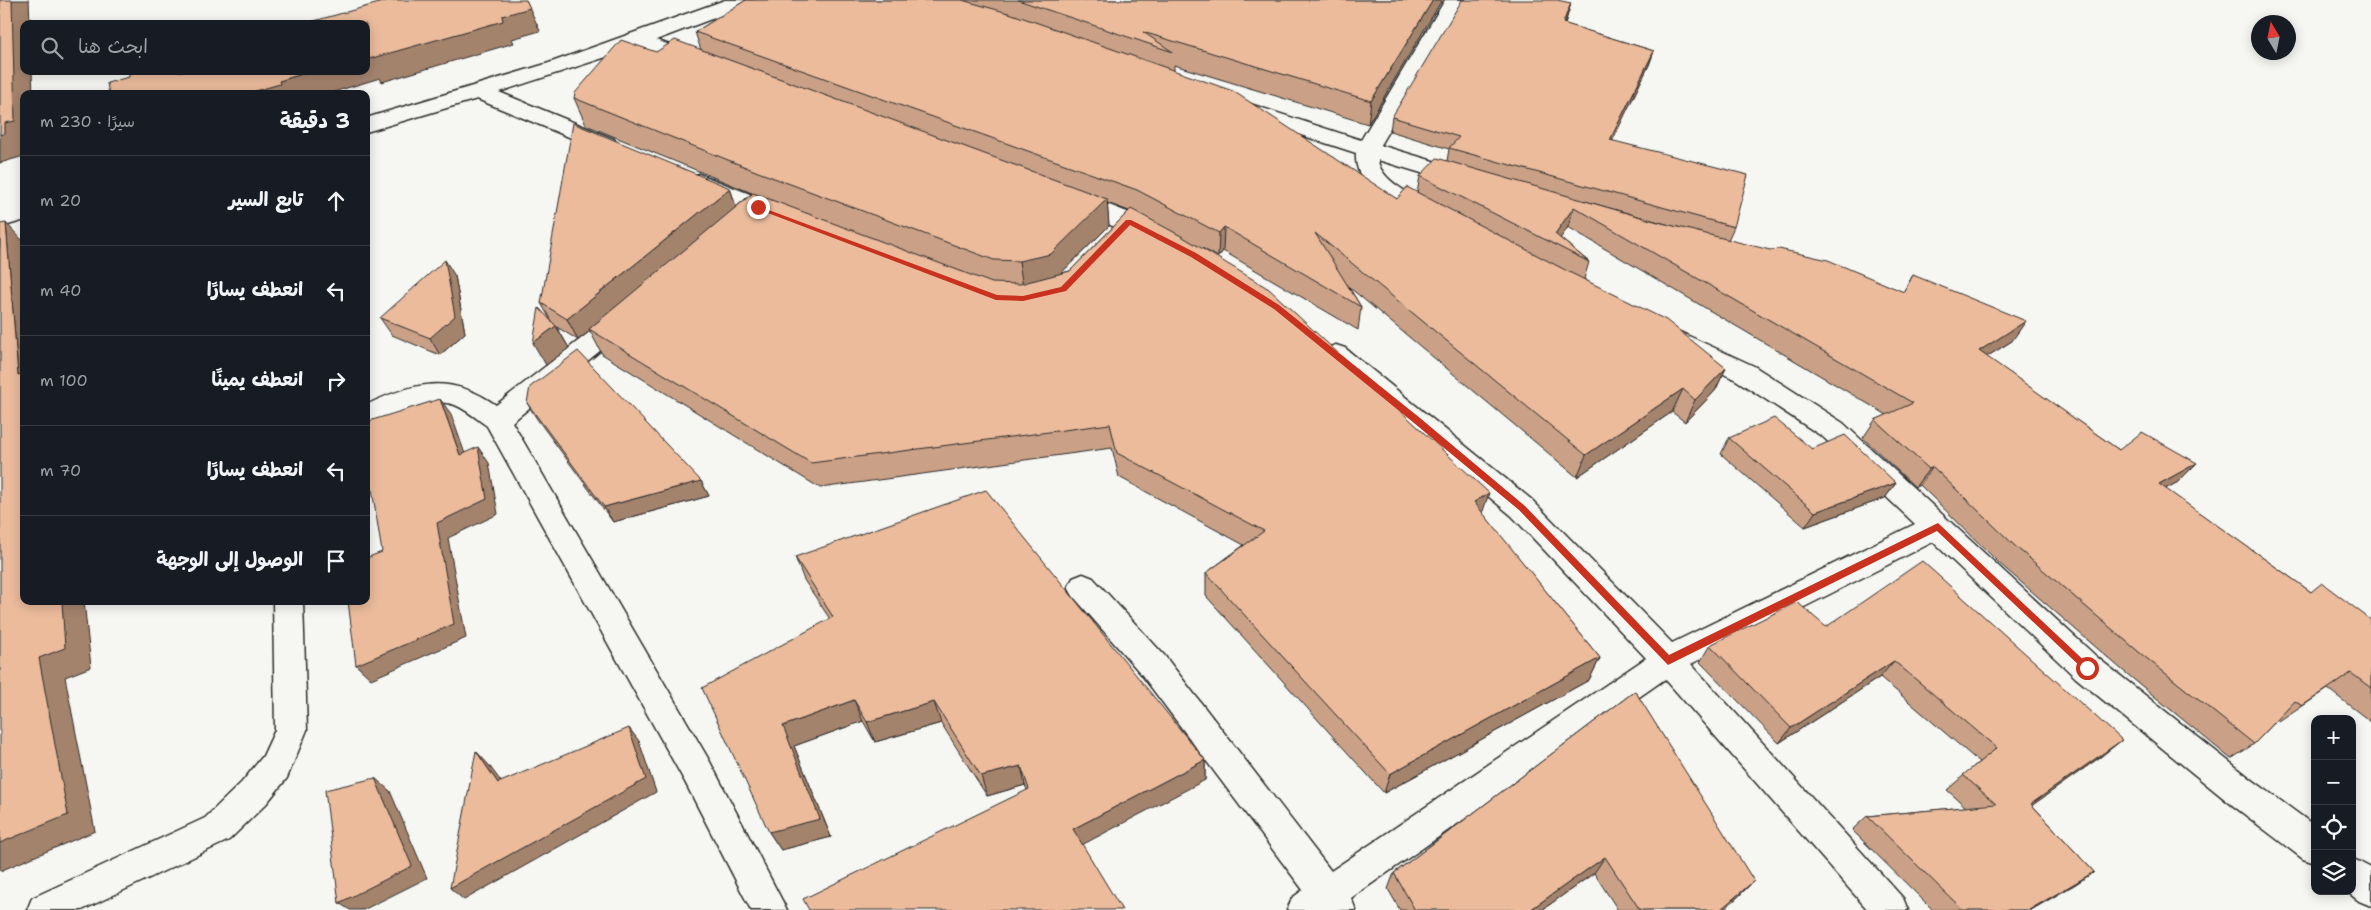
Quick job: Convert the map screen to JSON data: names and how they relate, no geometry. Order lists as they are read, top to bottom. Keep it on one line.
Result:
{"north":"top","page":{"search":"ابحث هنا","heading":["3 دقيقة","سيرًا · 230 m"],"list":[["تابع السير","20 m"],["انعطف يسارًا","40 m"],["انعطف يمينًا","100 m"],["انعطف يسارًا","70 m"],"الوصول إلى الوجهة"],"map_buttons":["+","−"]}}
